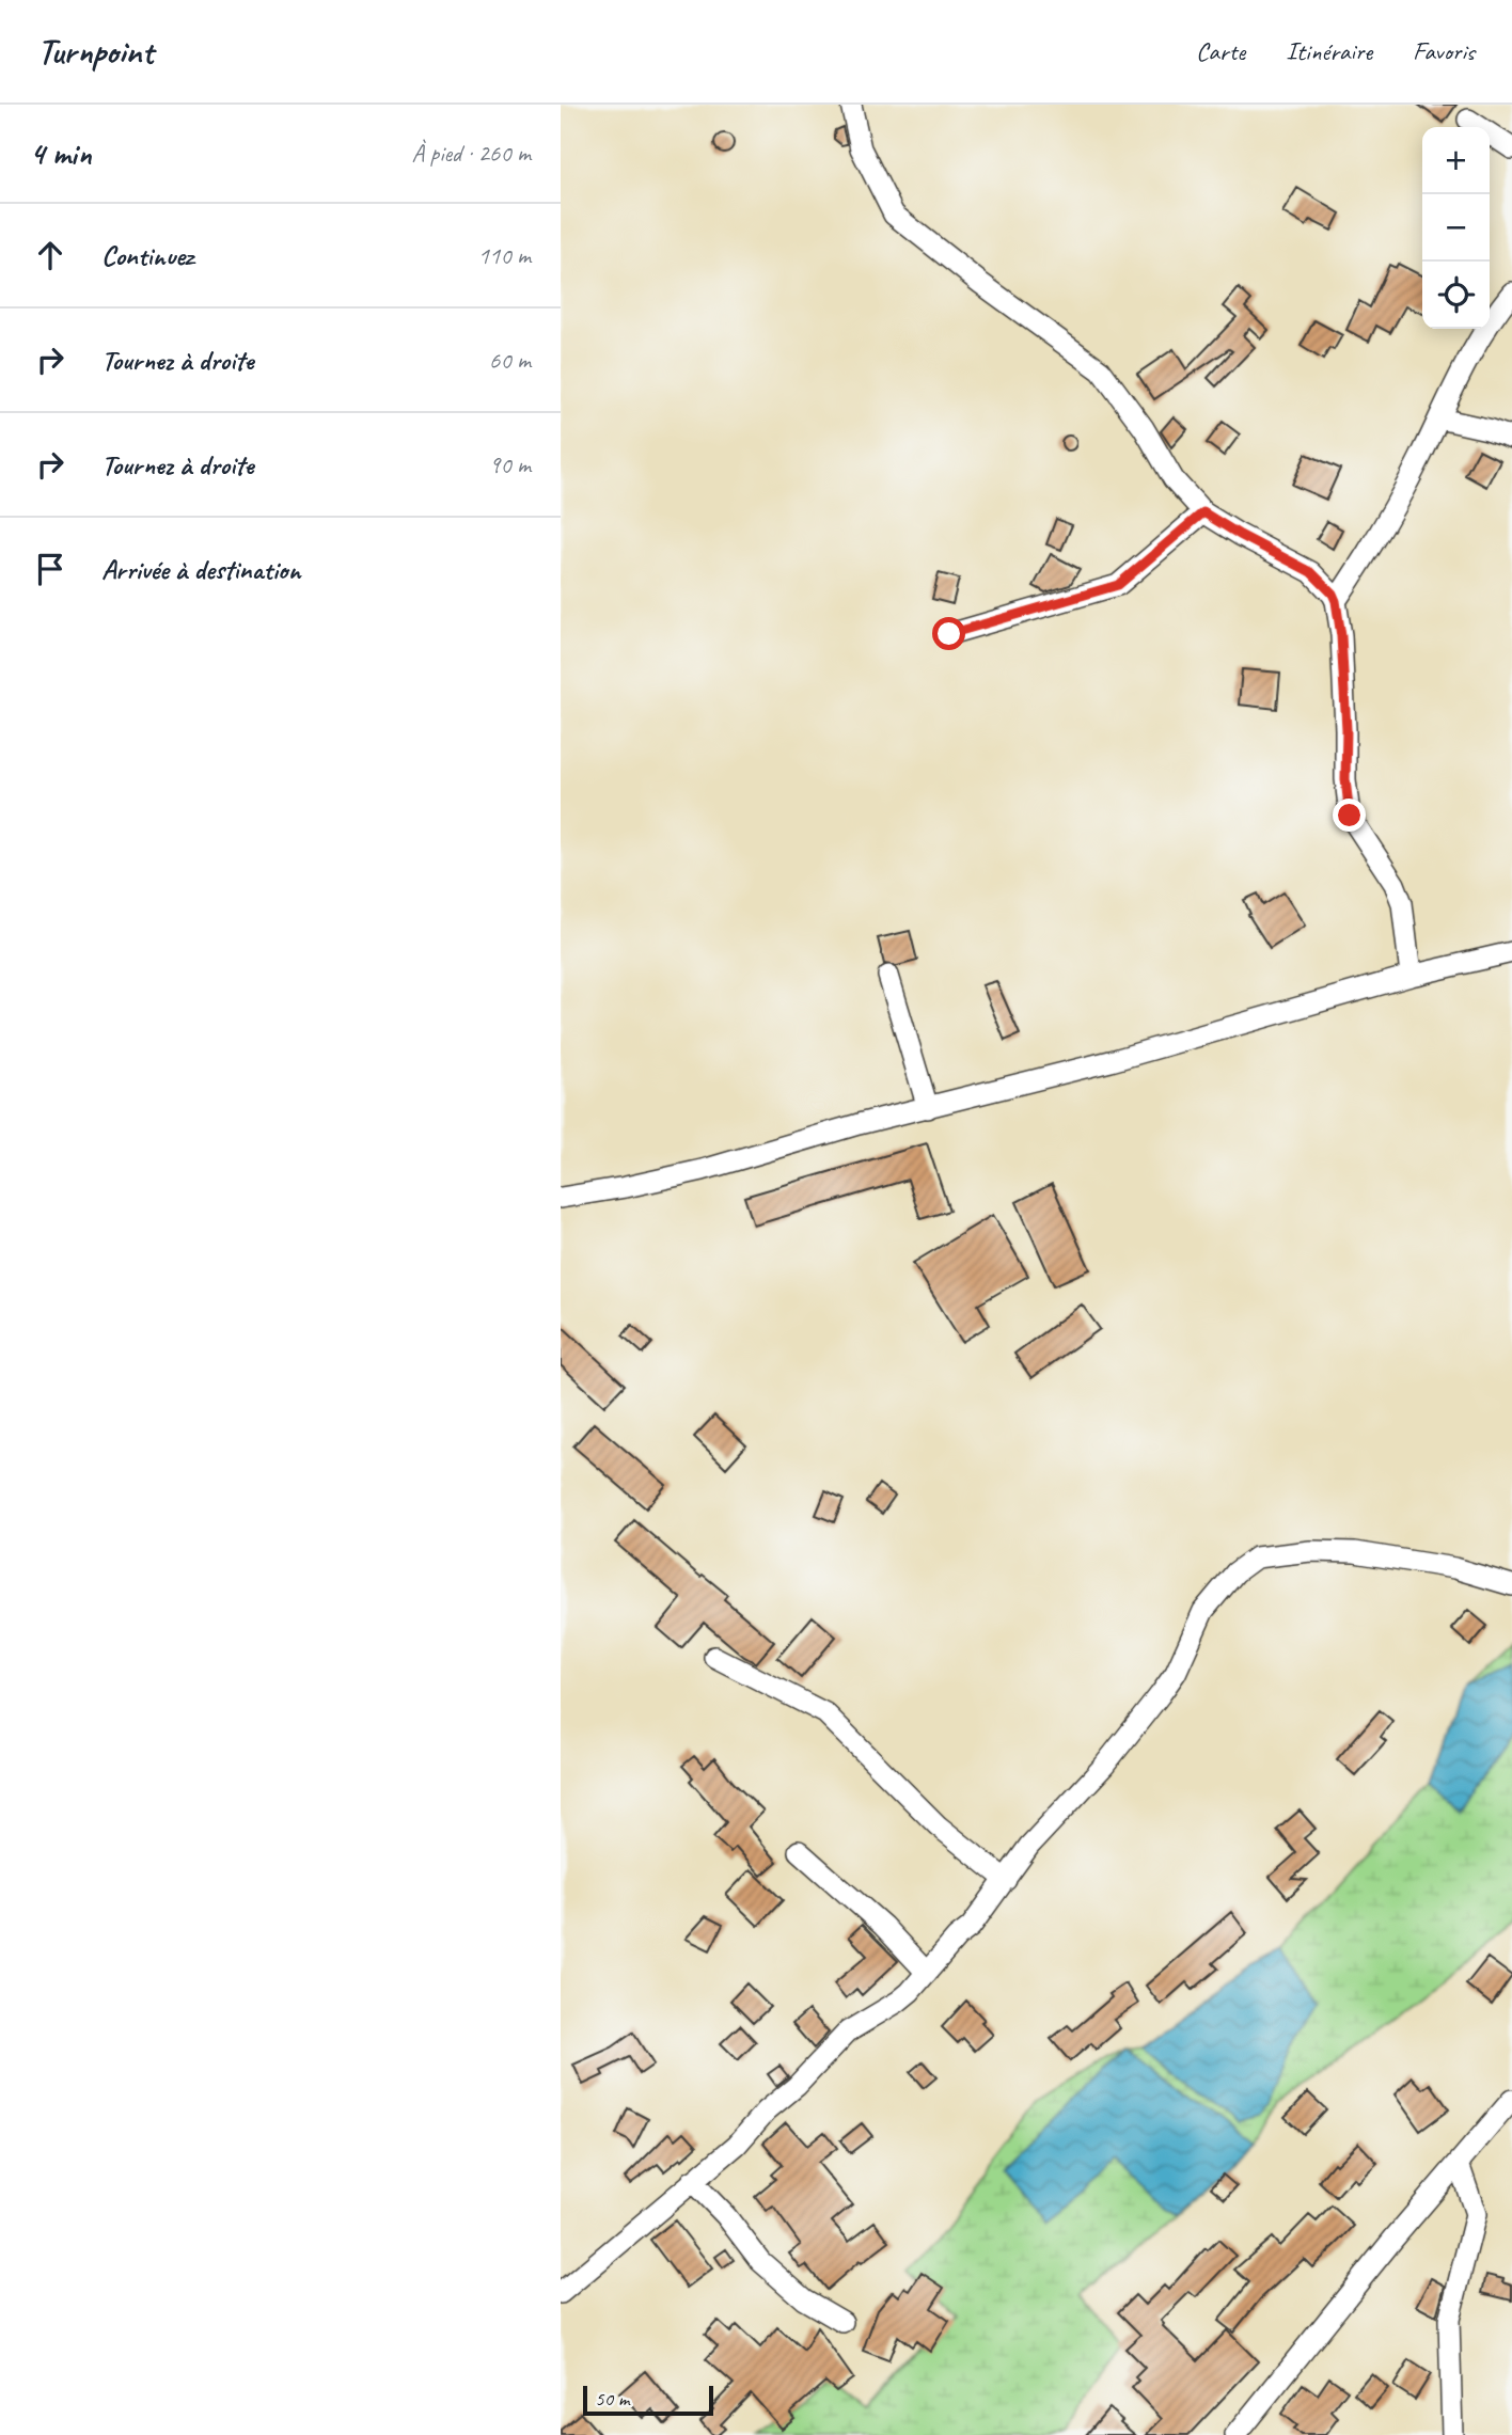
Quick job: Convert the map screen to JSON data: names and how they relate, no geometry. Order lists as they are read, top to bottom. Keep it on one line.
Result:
{"scale_bar":"50 m","page":{"header":"Turnpoint","nav":["Carte","Itinéraire","Favoris"],"heading":["4 min","À pied · 260 m"],"map_buttons":["+","−"],"list":[["Continuez","110 m"],["Tournez à droite","60 m"],["Tournez à droite","90 m"],"Arrivée à destination"],"scale":"50 m"}}
